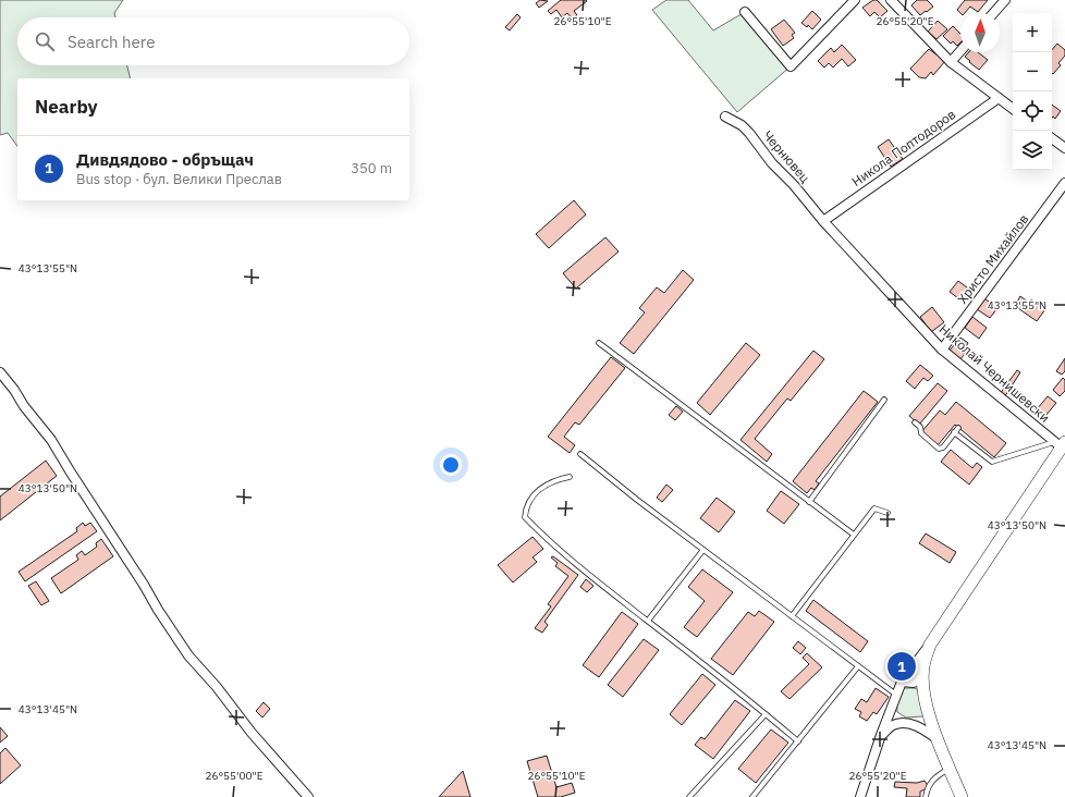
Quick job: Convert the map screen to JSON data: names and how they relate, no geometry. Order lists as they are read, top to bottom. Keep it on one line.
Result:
{"streets":{"street":["Никола Поптодоров","Чернювец","Христо Михайлов","Николай Чернишевски"]},"crossings":[["Никола Поптодоров","Чернювец"],["Никола Поптодоров","Николай Чернишевски"],["Чернювец","Николай Чернишевски"],["Христо Михайлов","Николай Чернишевски"]],"north":"top","page":{"map_buttons":["+","−"],"search":"Search here","heading":"Nearby","list":[{"mark":"1","name":"Дивдядово - обръщач","note":"Bus stop · бул. Велики Преслав","value":"350 m"}],"pins":"1"},"coordinates":["26°55'10\"E","26°55'20\"E","43°13'55\"N","43°13'50\"N","43°13'45\"N","26°55'00\"E"]}
